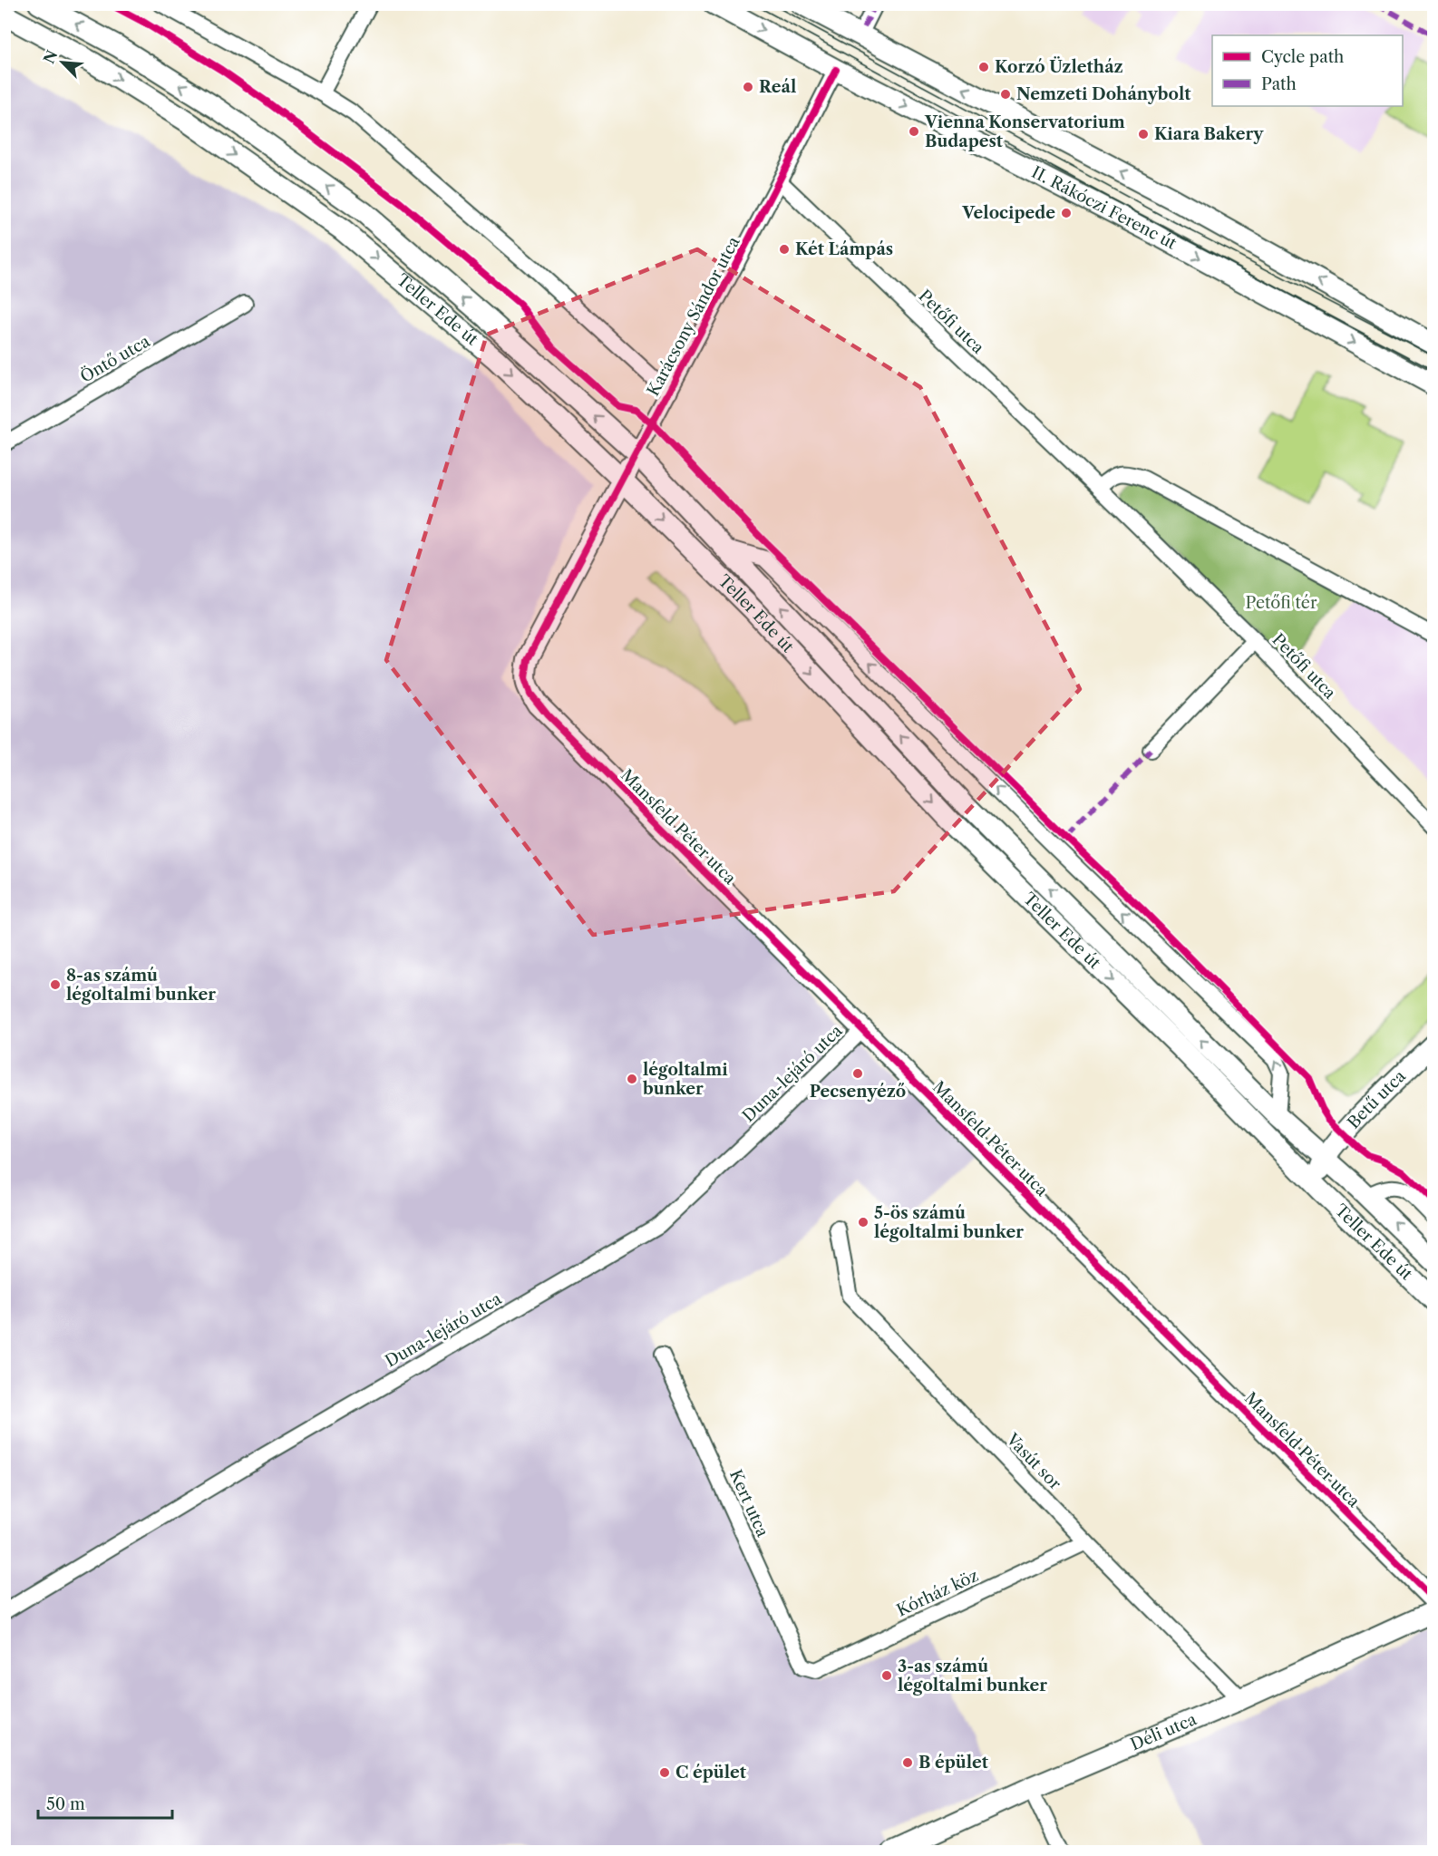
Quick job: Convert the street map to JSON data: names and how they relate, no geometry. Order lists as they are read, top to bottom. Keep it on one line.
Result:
{"streets":{"main road":["II. Rákóczi Ferenc út","Teller Ede út","Karácsony Sándor utca","Mansfeld Péter utca","Betű utca","Déli utca"],"street":["Petőfi utca","Öntő utca","Duna-lejáró utca","Vasút sor","Kert utca","Kórház köz"]},"crossings":[["II. Rákóczi Ferenc út","Karácsony Sándor utca"],["Teller Ede út","Karácsony Sándor utca"],["Teller Ede út","Betű utca"],["Karácsony Sándor utca","Petőfi utca"],["Karácsony Sándor utca","Mansfeld Péter utca"],["Mansfeld Péter utca","Duna-lejáró utca"],["Vasút sor","Kórház köz"],["Vasút sor","Déli utca"],["Kert utca","Kórház köz"]],"parks":["Petőfi tér"],"places":["Korzó Üzletház","Reál","Nemzeti Dohánybolt","Vienna Konservatorium Budapest","Kiara Bakery","Velocipede","Két Lámpás","8-as számú légoltalmi bunker","Pecsenyéző","légoltalmi bunker","5-ös számú légoltalmi bunker","3-as számú légoltalmi bunker","B épület","C épület"],"legend":["Cycle path","Path"],"scale_bar":"50 m","north":"top left"}
